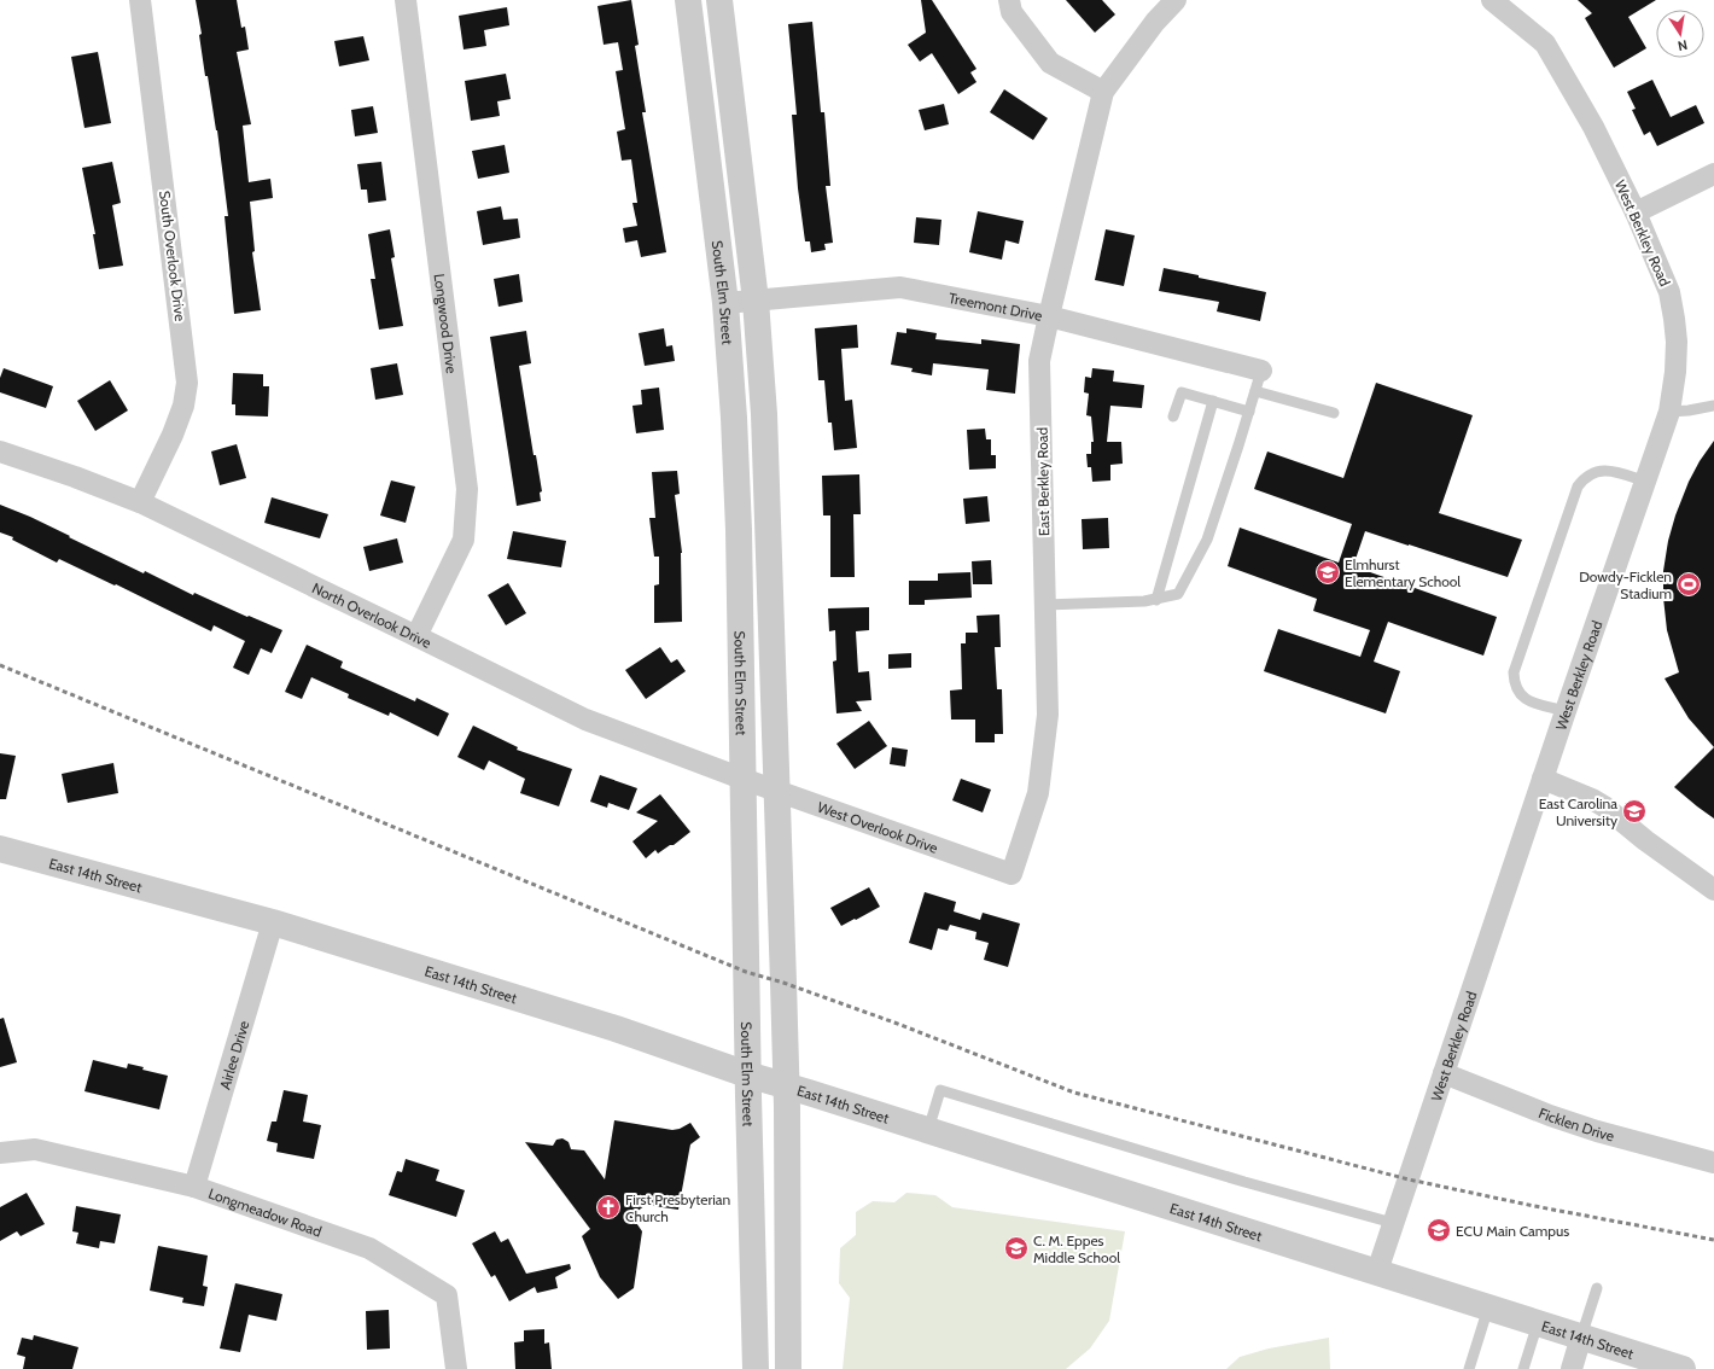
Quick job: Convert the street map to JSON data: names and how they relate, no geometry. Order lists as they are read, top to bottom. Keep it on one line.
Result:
{"streets":{"street":["West Berkley Road","South Overlook Drive","South Elm Street","Treemont Drive","Longwood Drive","East Berkley Road","North Overlook Drive","West Overlook Drive","East 14th Street","Airlee Drive","Ficklen Drive","Longmeadow Road"]},"crossings":[["West Berkley Road","East 14th Street"],["West Berkley Road","Ficklen Drive"],["South Overlook Drive","North Overlook Drive"],["South Elm Street","Treemont Drive"],["South Elm Street","North Overlook Drive"],["South Elm Street","West Overlook Drive"],["South Elm Street","East 14th Street"],["Treemont Drive","East Berkley Road"],["Longwood Drive","North Overlook Drive"],["East Berkley Road","West Overlook Drive"],["North Overlook Drive","West Overlook Drive"],["East 14th Street","Airlee Drive"],["Airlee Drive","Longmeadow Road"]],"places":{"school or university":["Elmhurst Elementary School","East Carolina University","ECU Main Campus","C. M. Eppes Middle School"],"sports":["Dowdy-Ficklen Stadium"],"church":["First Presbyterian Church"]},"north":"bottom"}
